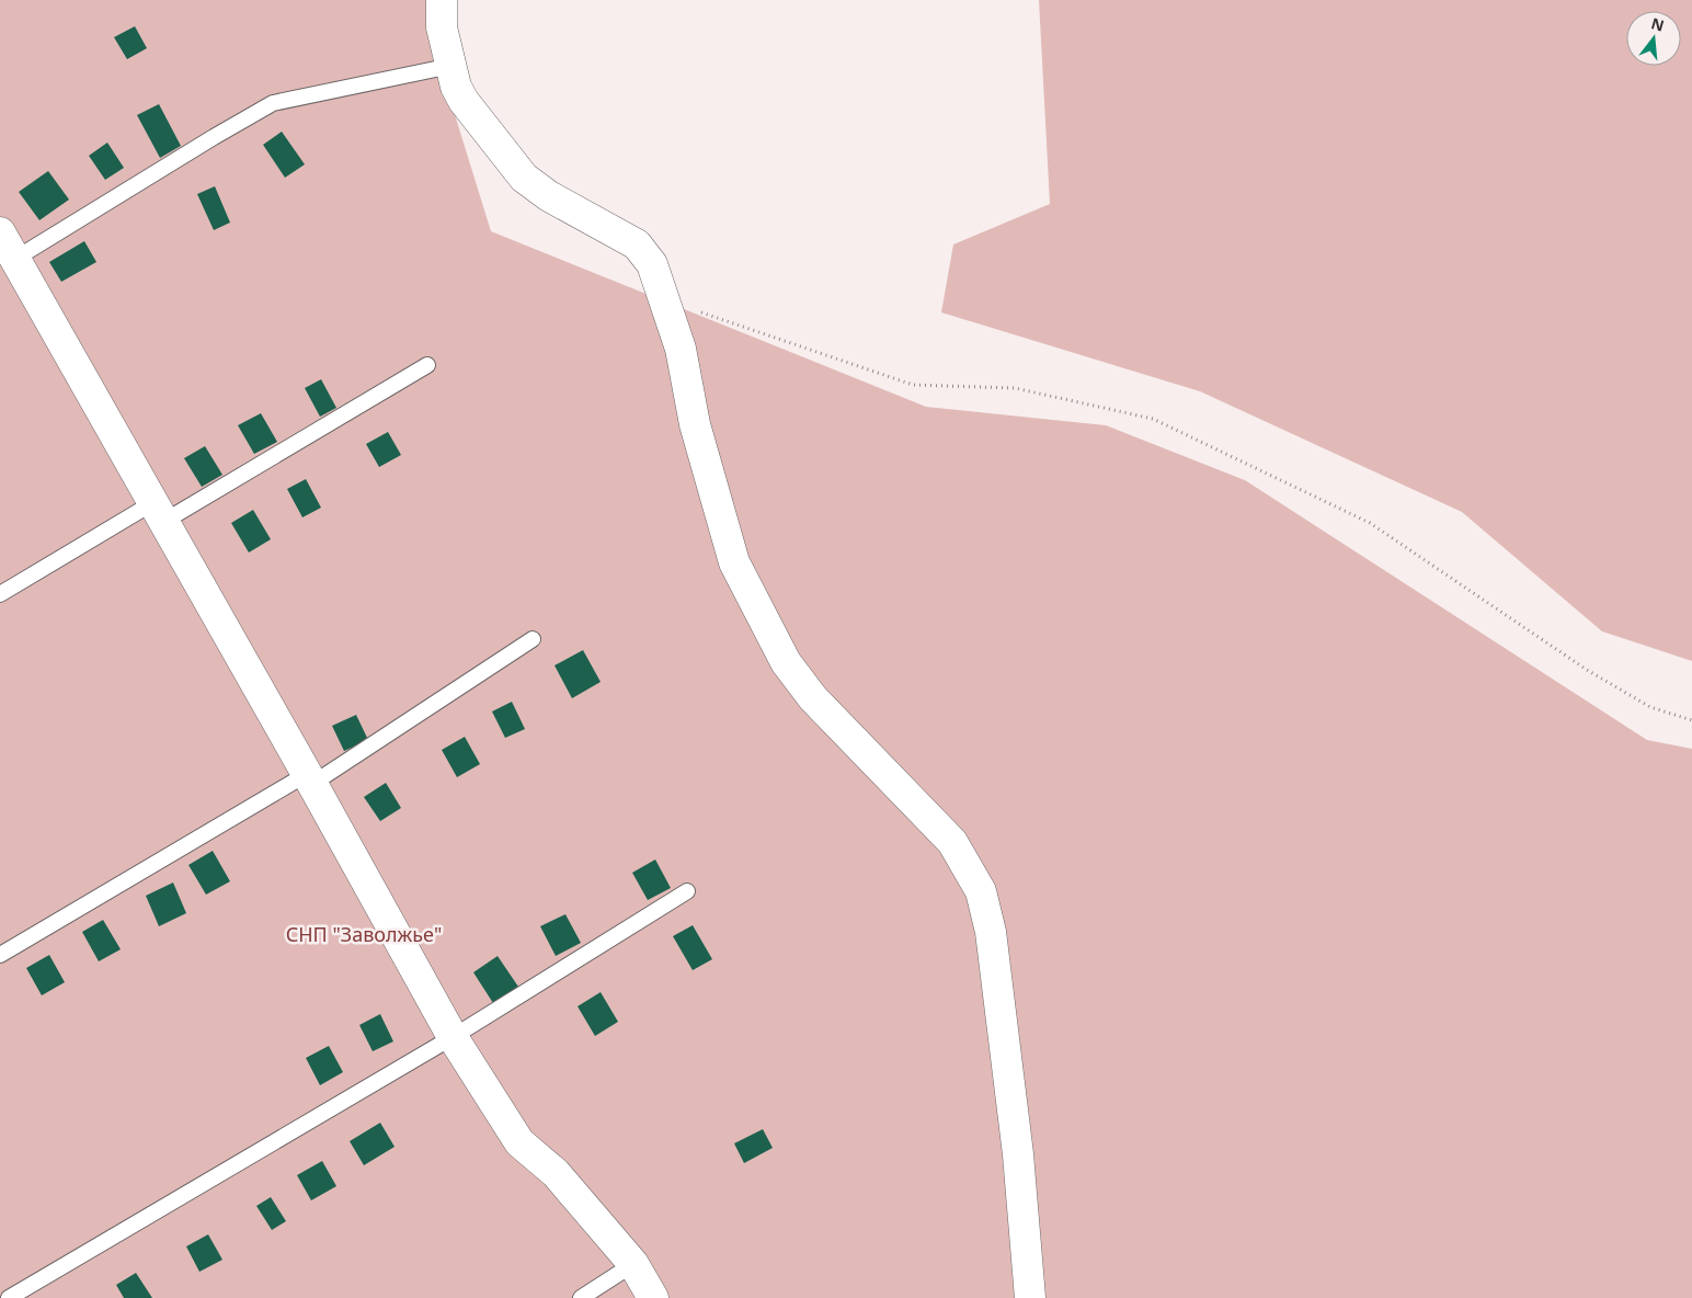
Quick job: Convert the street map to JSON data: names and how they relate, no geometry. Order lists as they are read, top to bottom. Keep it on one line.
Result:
{"parks":["СНП \"Заволжье\""],"north":"top"}
